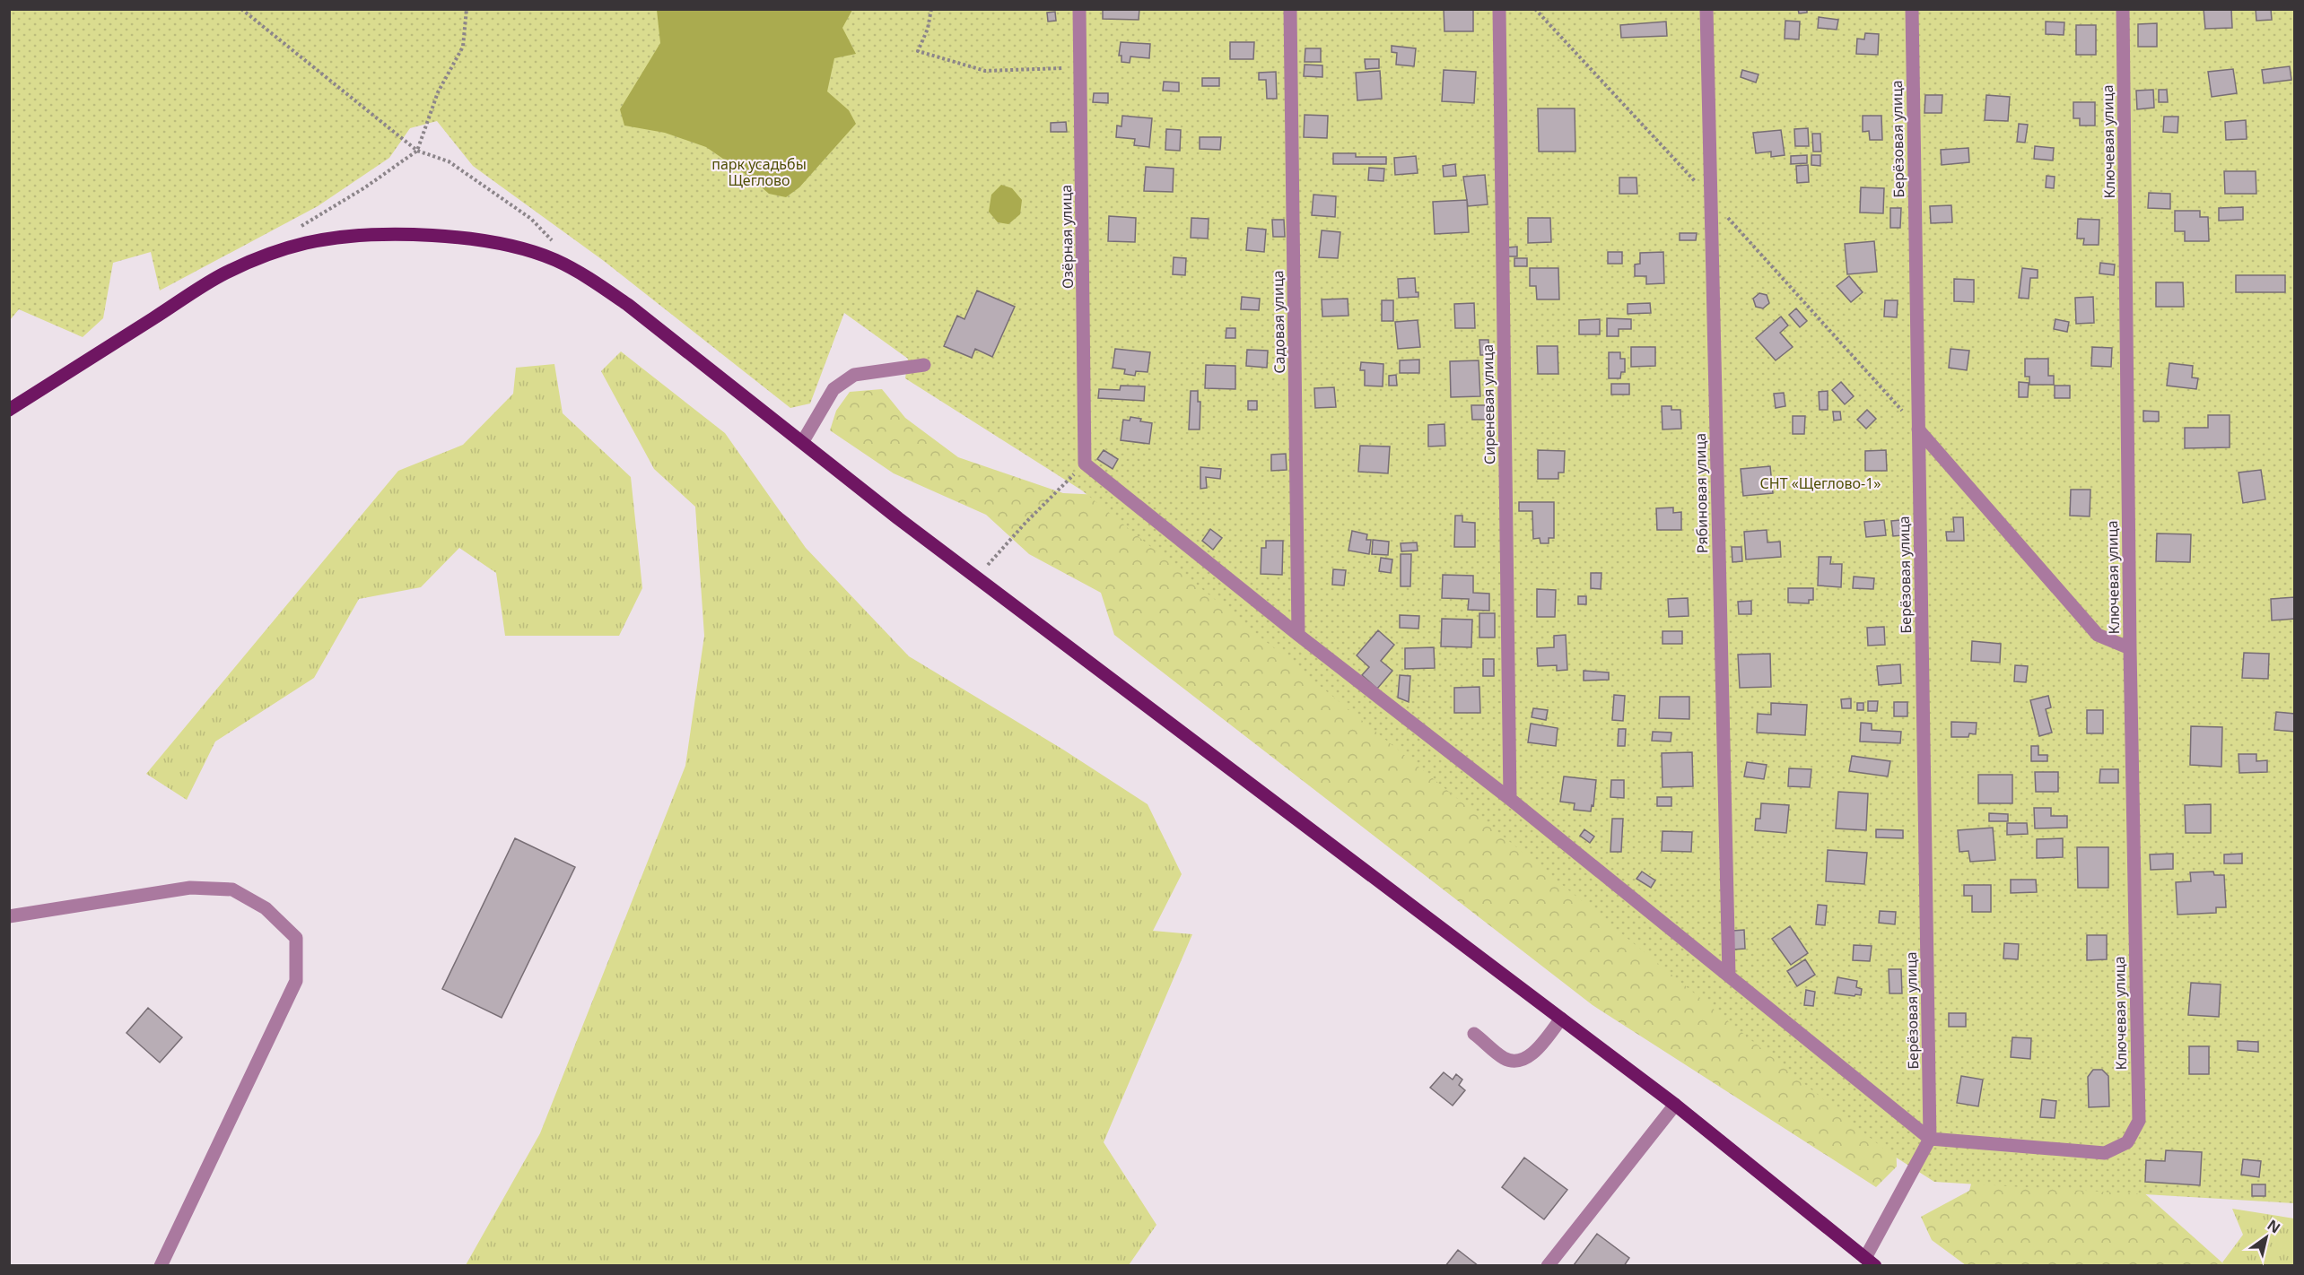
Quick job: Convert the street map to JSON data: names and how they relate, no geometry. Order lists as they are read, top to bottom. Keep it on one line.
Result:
{"streets":{"street":["Берёзовая улица","Ключевая улица","Озёрная улица","Садовая улица","Сиреневая улица","Рябиновая улица"]},"crossings":[["Берёзовая улица","Ключевая улица"]],"parks":["парк усадьбы Щеглово","СНТ «Щеглово-1»"],"north":"top right"}
